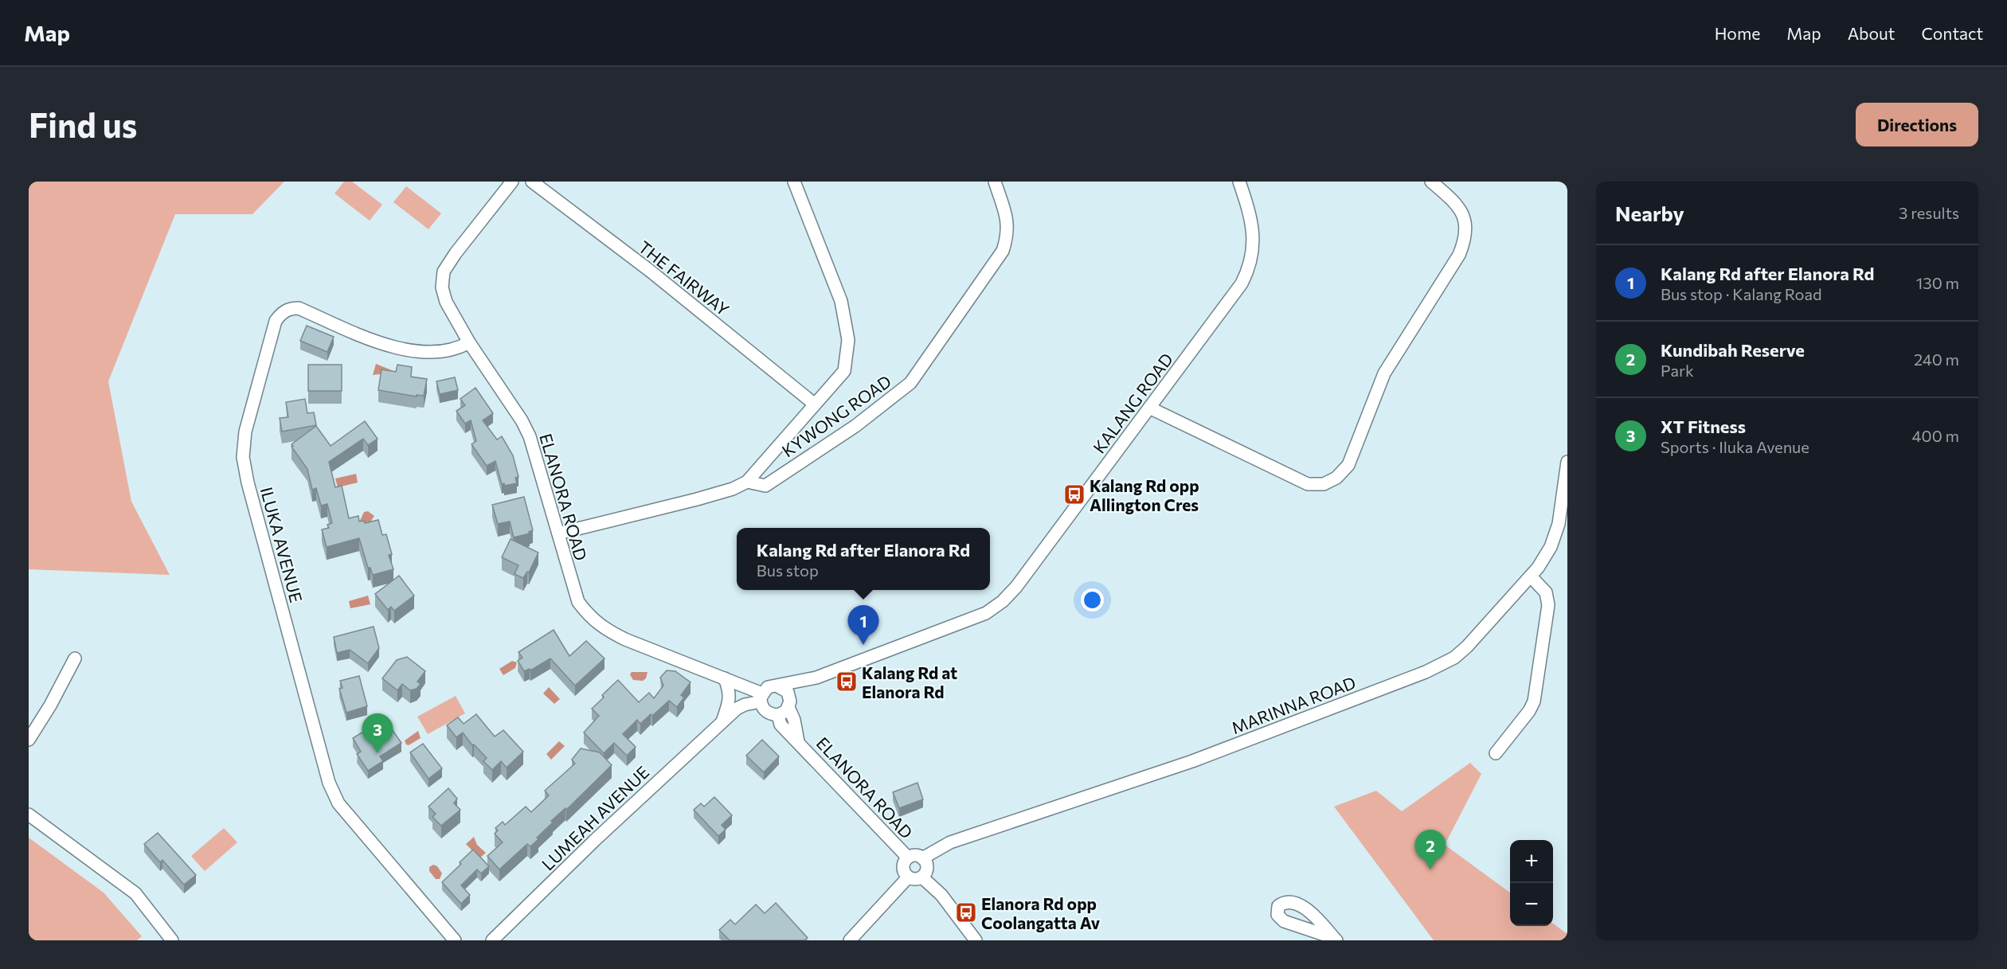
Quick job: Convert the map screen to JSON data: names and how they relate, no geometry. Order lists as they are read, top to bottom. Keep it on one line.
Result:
{"streets":{"street":["THE FAIRWAY","KALANG ROAD","KYWONG ROAD","ELANORA ROAD","ILUKA AVENUE","MARINNA ROAD","LUMEAH AVENUE"]},"crossings":[["KALANG ROAD","ELANORA ROAD"],["KYWONG ROAD","ELANORA ROAD"],["ELANORA ROAD","ILUKA AVENUE"],["ELANORA ROAD","MARINNA ROAD"]],"places":{"bus stop":["Kalang Rd opp Allington Cres","Kalang Rd at Elanora Rd","Elanora Rd opp Coolangatta Av"]},"page":{"header":"Map","nav":["Home","Map","About","Contact"],"buttons":"Directions","title":"Find us","heading":["Nearby","3 results"],"list":[{"mark":"1","name":"Kalang Rd after Elanora Rd","note":"Bus stop · Kalang Road","value":"130 m"},{"mark":"2","name":"Kundibah Reserve","note":"Park","value":"240 m"},{"mark":"3","name":"XT Fitness","note":"Sports · Iluka Avenue","value":"400 m"}],"popup":["Kalang Rd after Elanora Rd","Bus stop"],"pins":["1","3","2"],"map_buttons":["+","−"]}}
